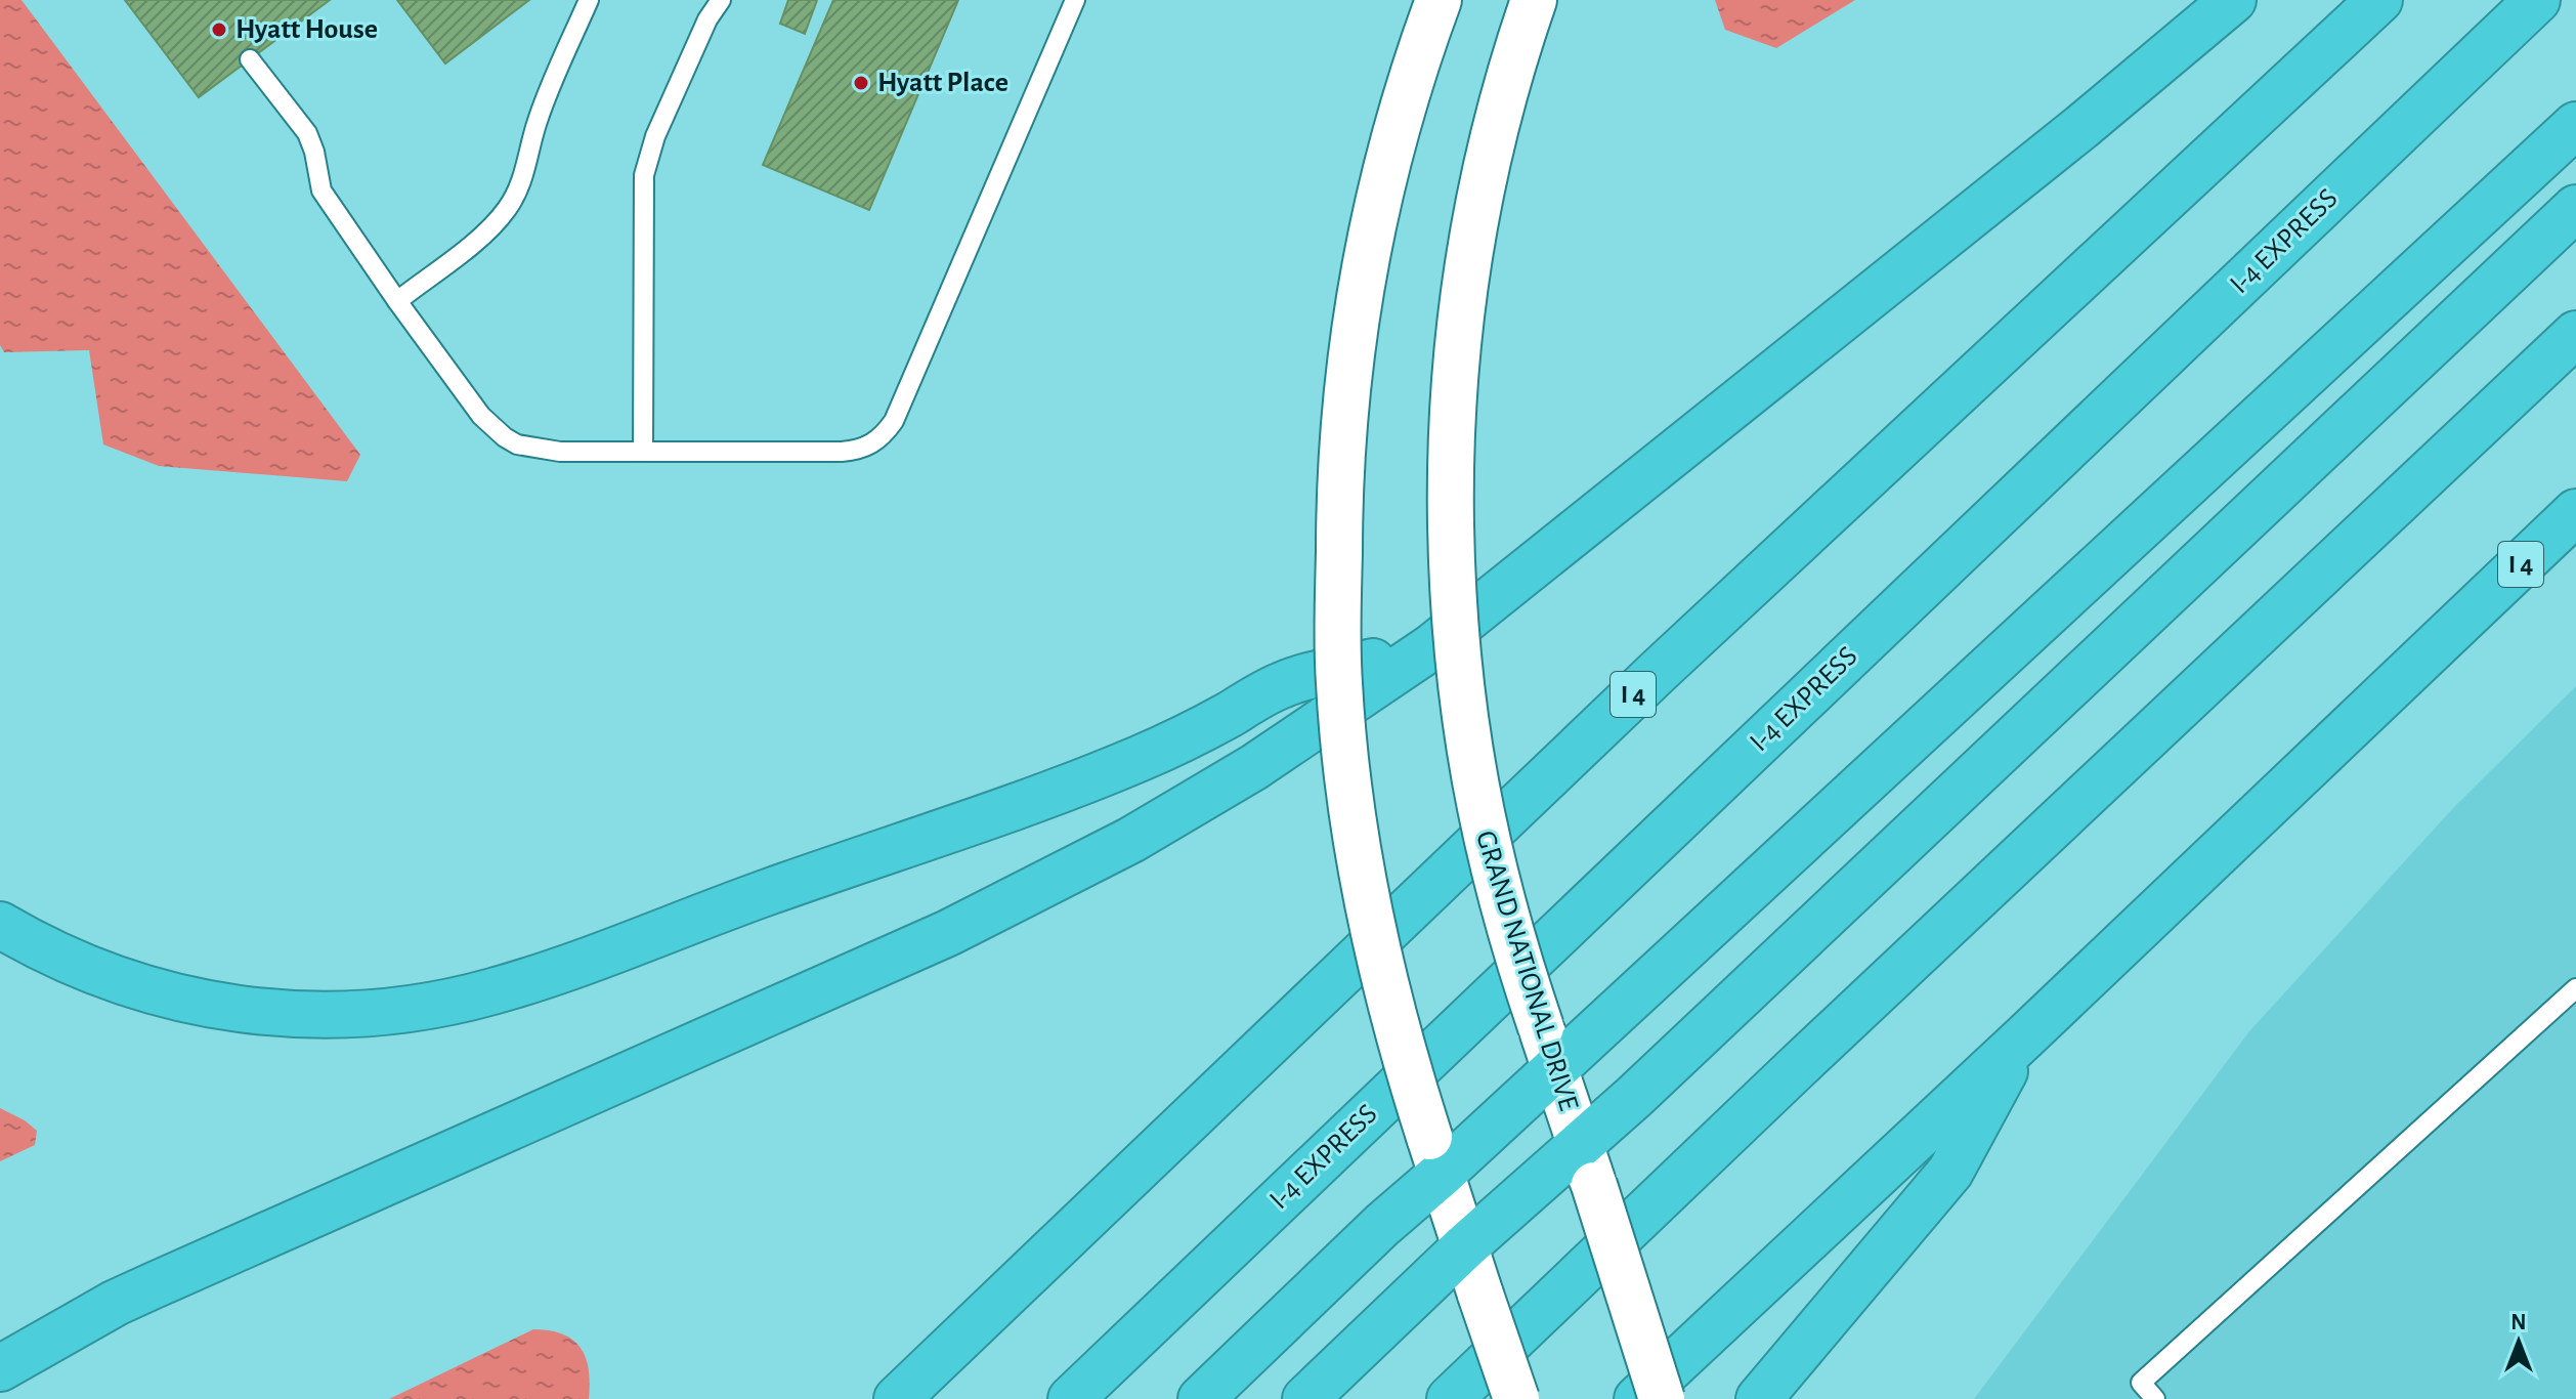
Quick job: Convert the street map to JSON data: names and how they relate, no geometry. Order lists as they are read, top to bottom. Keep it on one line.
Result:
{"streets":{"highway":["I-4 EXPRESS","I 4"],"street":["GRAND NATIONAL DRIVE"]},"places":["Hyatt House","Hyatt Place"],"north":"top"}
